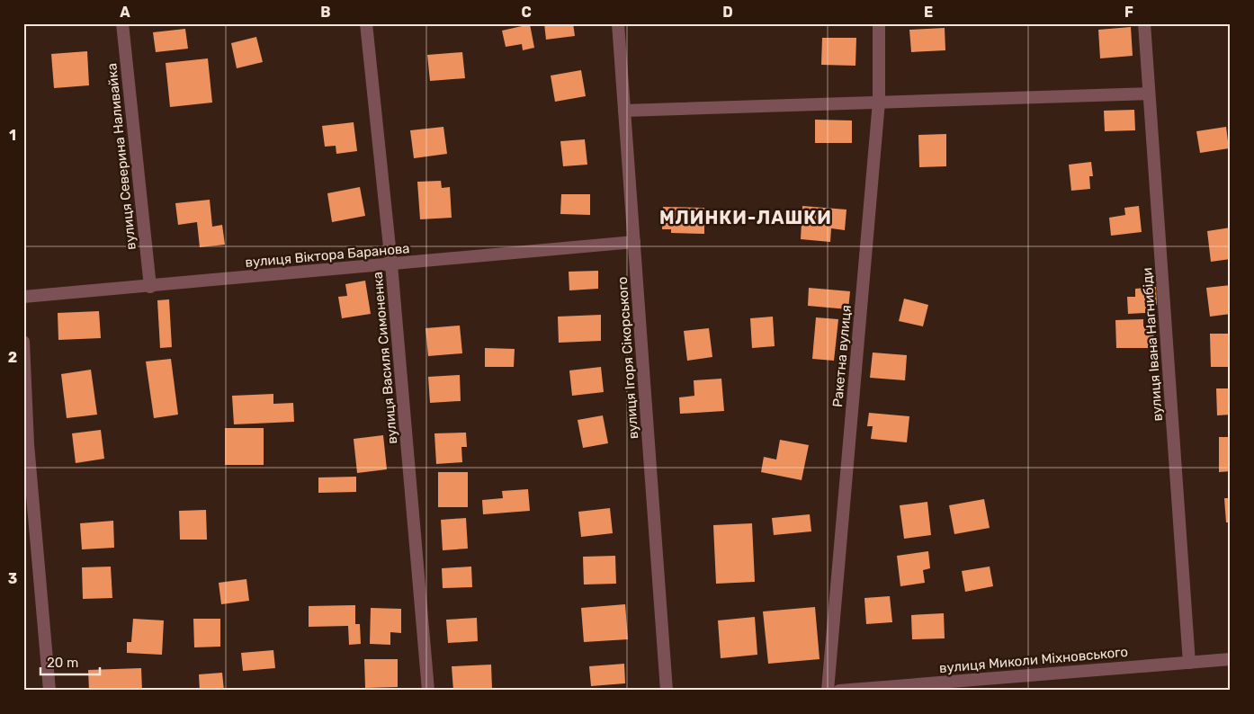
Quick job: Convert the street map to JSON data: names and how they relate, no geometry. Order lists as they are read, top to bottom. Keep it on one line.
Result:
{"streets":{"street":["вулиця Северина Наливайка","вулиця Віктора Баранова","вулиця Івана Нагнибіди","Ракетна вулиця","вулиця Василя Симоненка","вулиця Ігоря Сікорського","вулиця Миколи Міхновського"]},"crossings":[["вулиця Северина Наливайка","вулиця Віктора Баранова"],["вулиця Віктора Баранова","вулиця Василя Симоненка"],["вулиця Віктора Баранова","вулиця Ігоря Сікорського"],["вулиця Івана Нагнибіди","вулиця Миколи Міхновського"]],"districts":["МЛИНКИ-ЛАШКИ"],"scale_bar":"20 m","grid":{"columns":["A","B","C","D","E","F"],"rows":["1","2","3"]}}
